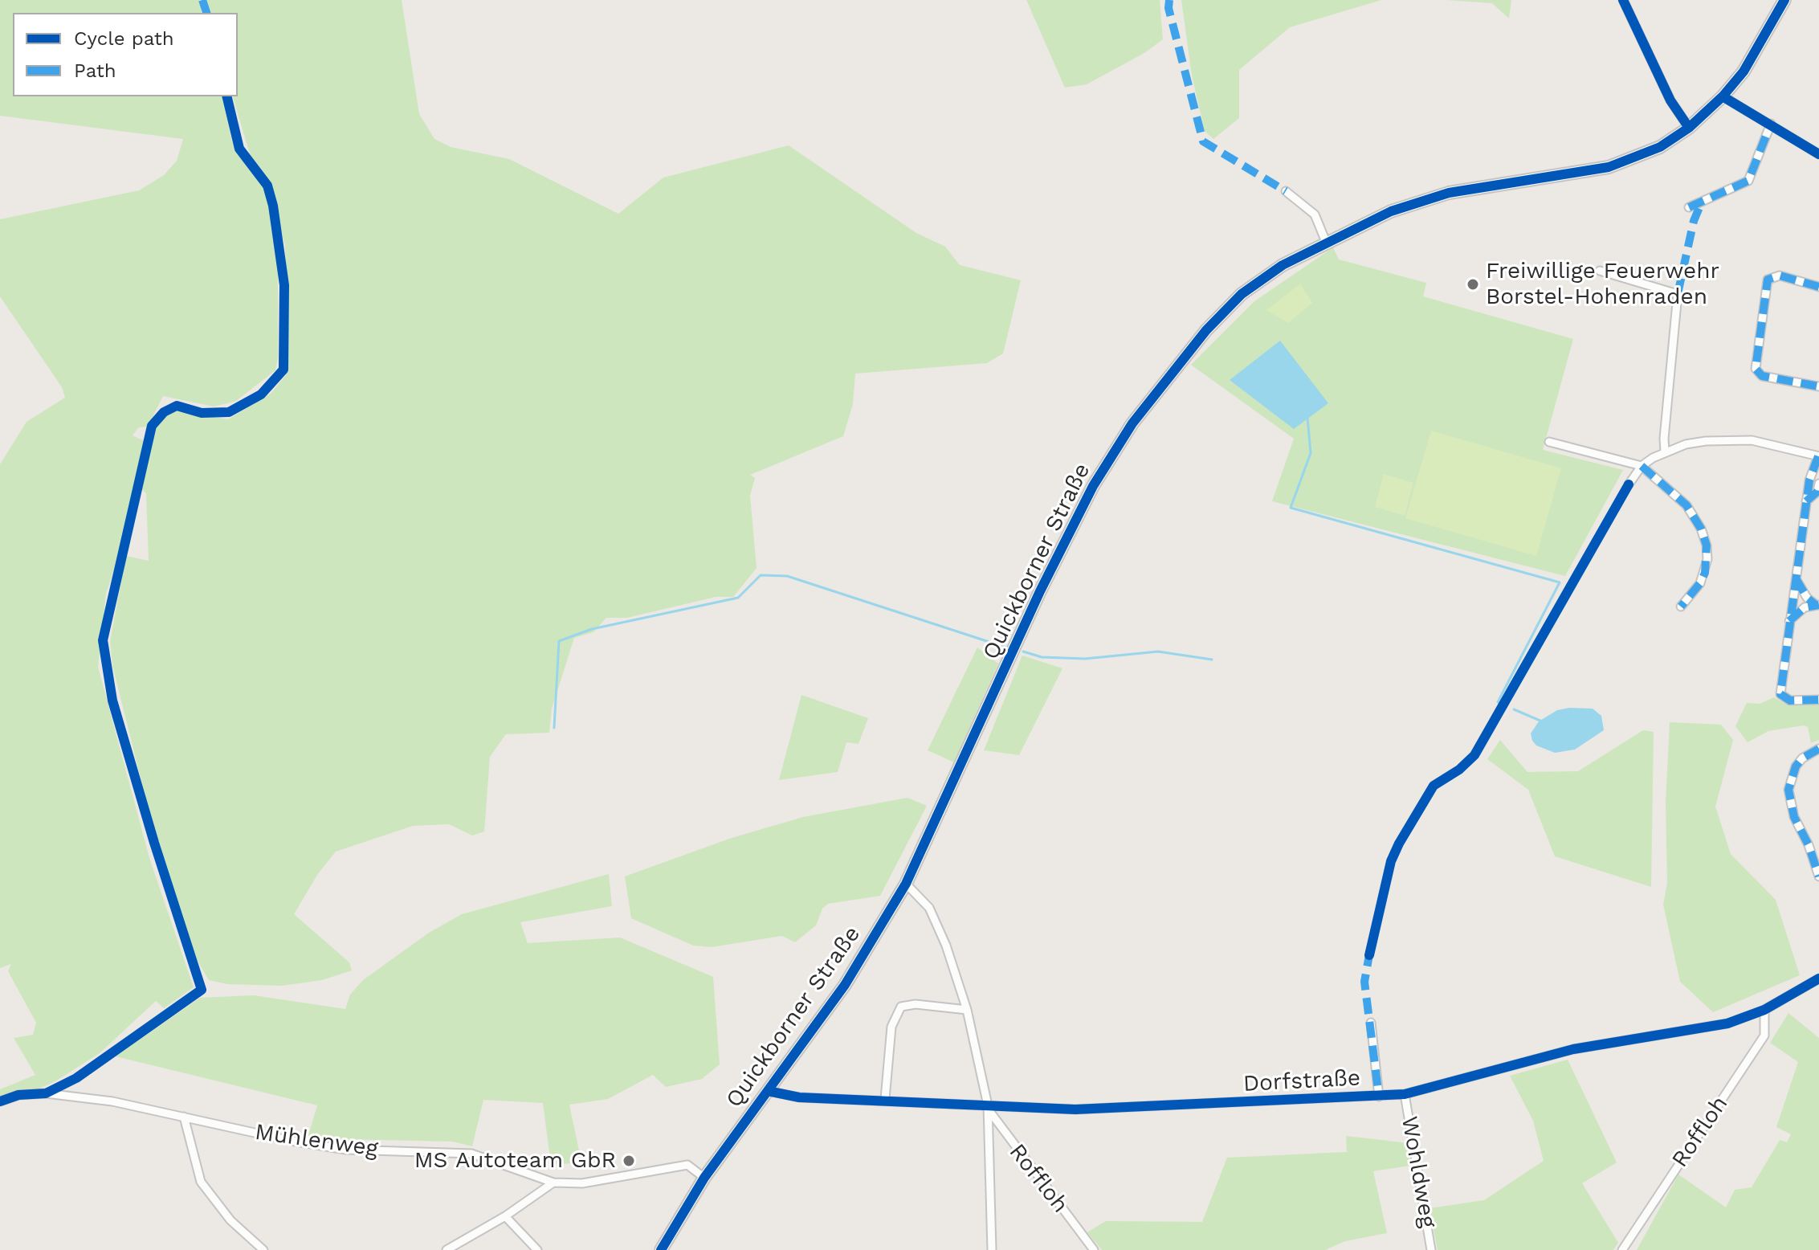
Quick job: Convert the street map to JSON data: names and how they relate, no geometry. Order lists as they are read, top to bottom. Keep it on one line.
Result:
{"streets":{"main road":["Quickborner Straße"],"street":["Dorfstraße","Roffloh","Mühlenweg","Wohldweg"]},"crossings":[["Quickborner Straße","Dorfstraße"],["Quickborner Straße","Mühlenweg"],["Dorfstraße","Roffloh"],["Dorfstraße","Wohldweg"]],"places":["Freiwillige Feuerwehr Borstel-Hohenraden","MS Autoteam GbR"],"legend":["Cycle path","Path"]}
